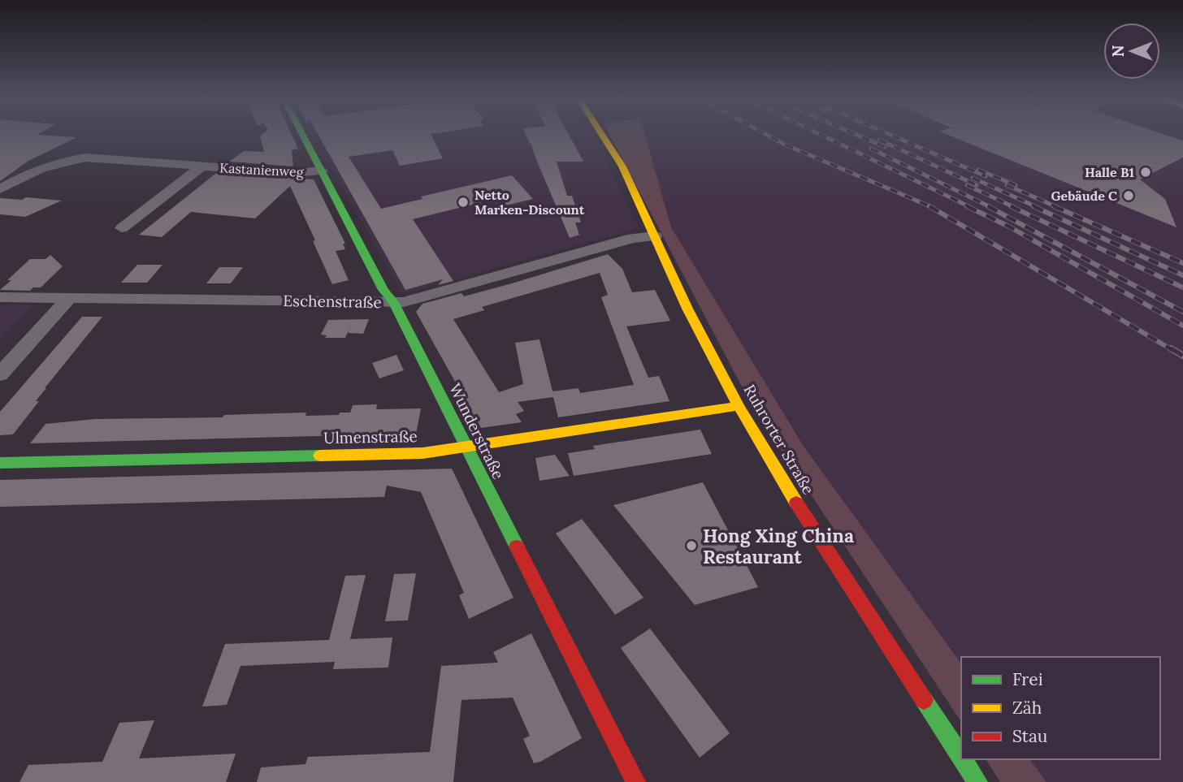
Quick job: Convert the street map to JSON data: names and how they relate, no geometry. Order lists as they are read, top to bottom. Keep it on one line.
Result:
{"streets":{"street":["Kastanienweg","Eschenstraße","Wunderstraße","Ulmenstraße","Ruhrorter Straße"]},"crossings":[["Kastanienweg","Wunderstraße"],["Eschenstraße","Wunderstraße"],["Eschenstraße","Ruhrorter Straße"],["Wunderstraße","Ulmenstraße"],["Ulmenstraße","Ruhrorter Straße"]],"places":["Halle B1","Gebäude C","Netto Marken-Discount","Hong Xing China Restaurant"],"legend":["Frei","Zäh","Stau"],"north":"left"}
